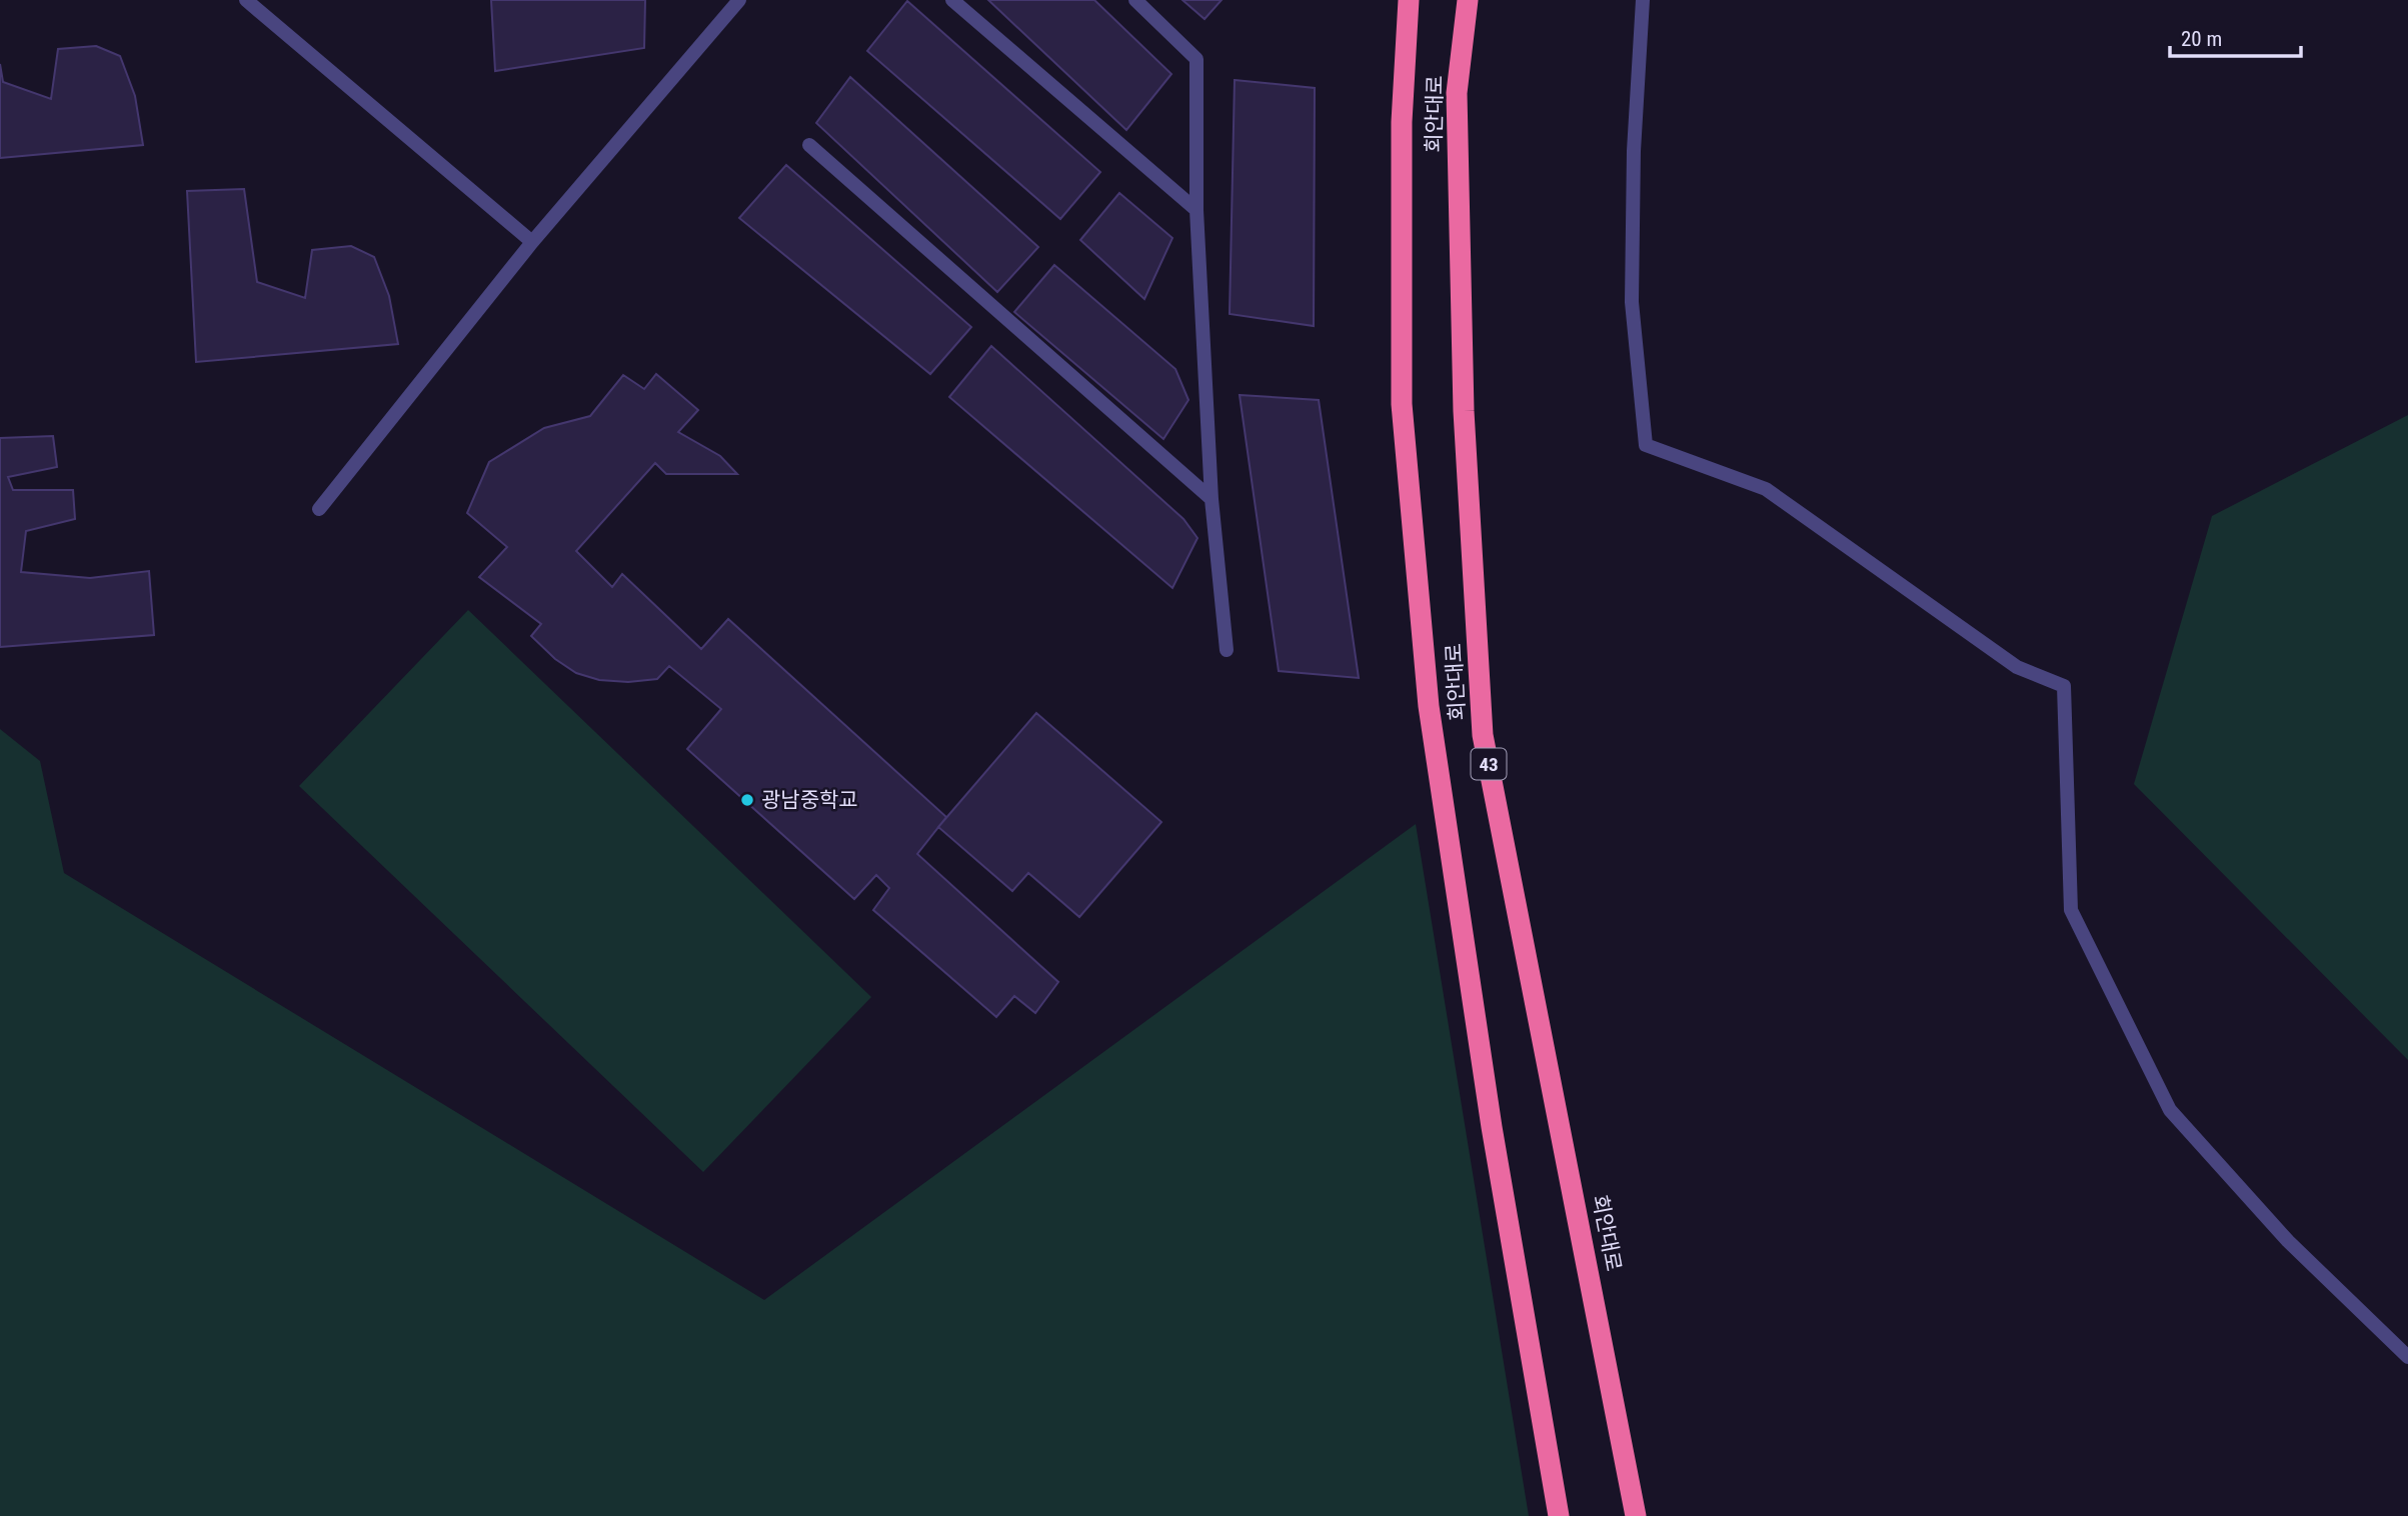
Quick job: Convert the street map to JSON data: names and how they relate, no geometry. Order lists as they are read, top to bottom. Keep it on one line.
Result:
{"streets":{"highway":["회안대로","43"]},"places":["광남중학교"],"scale_bar":"20 m"}
